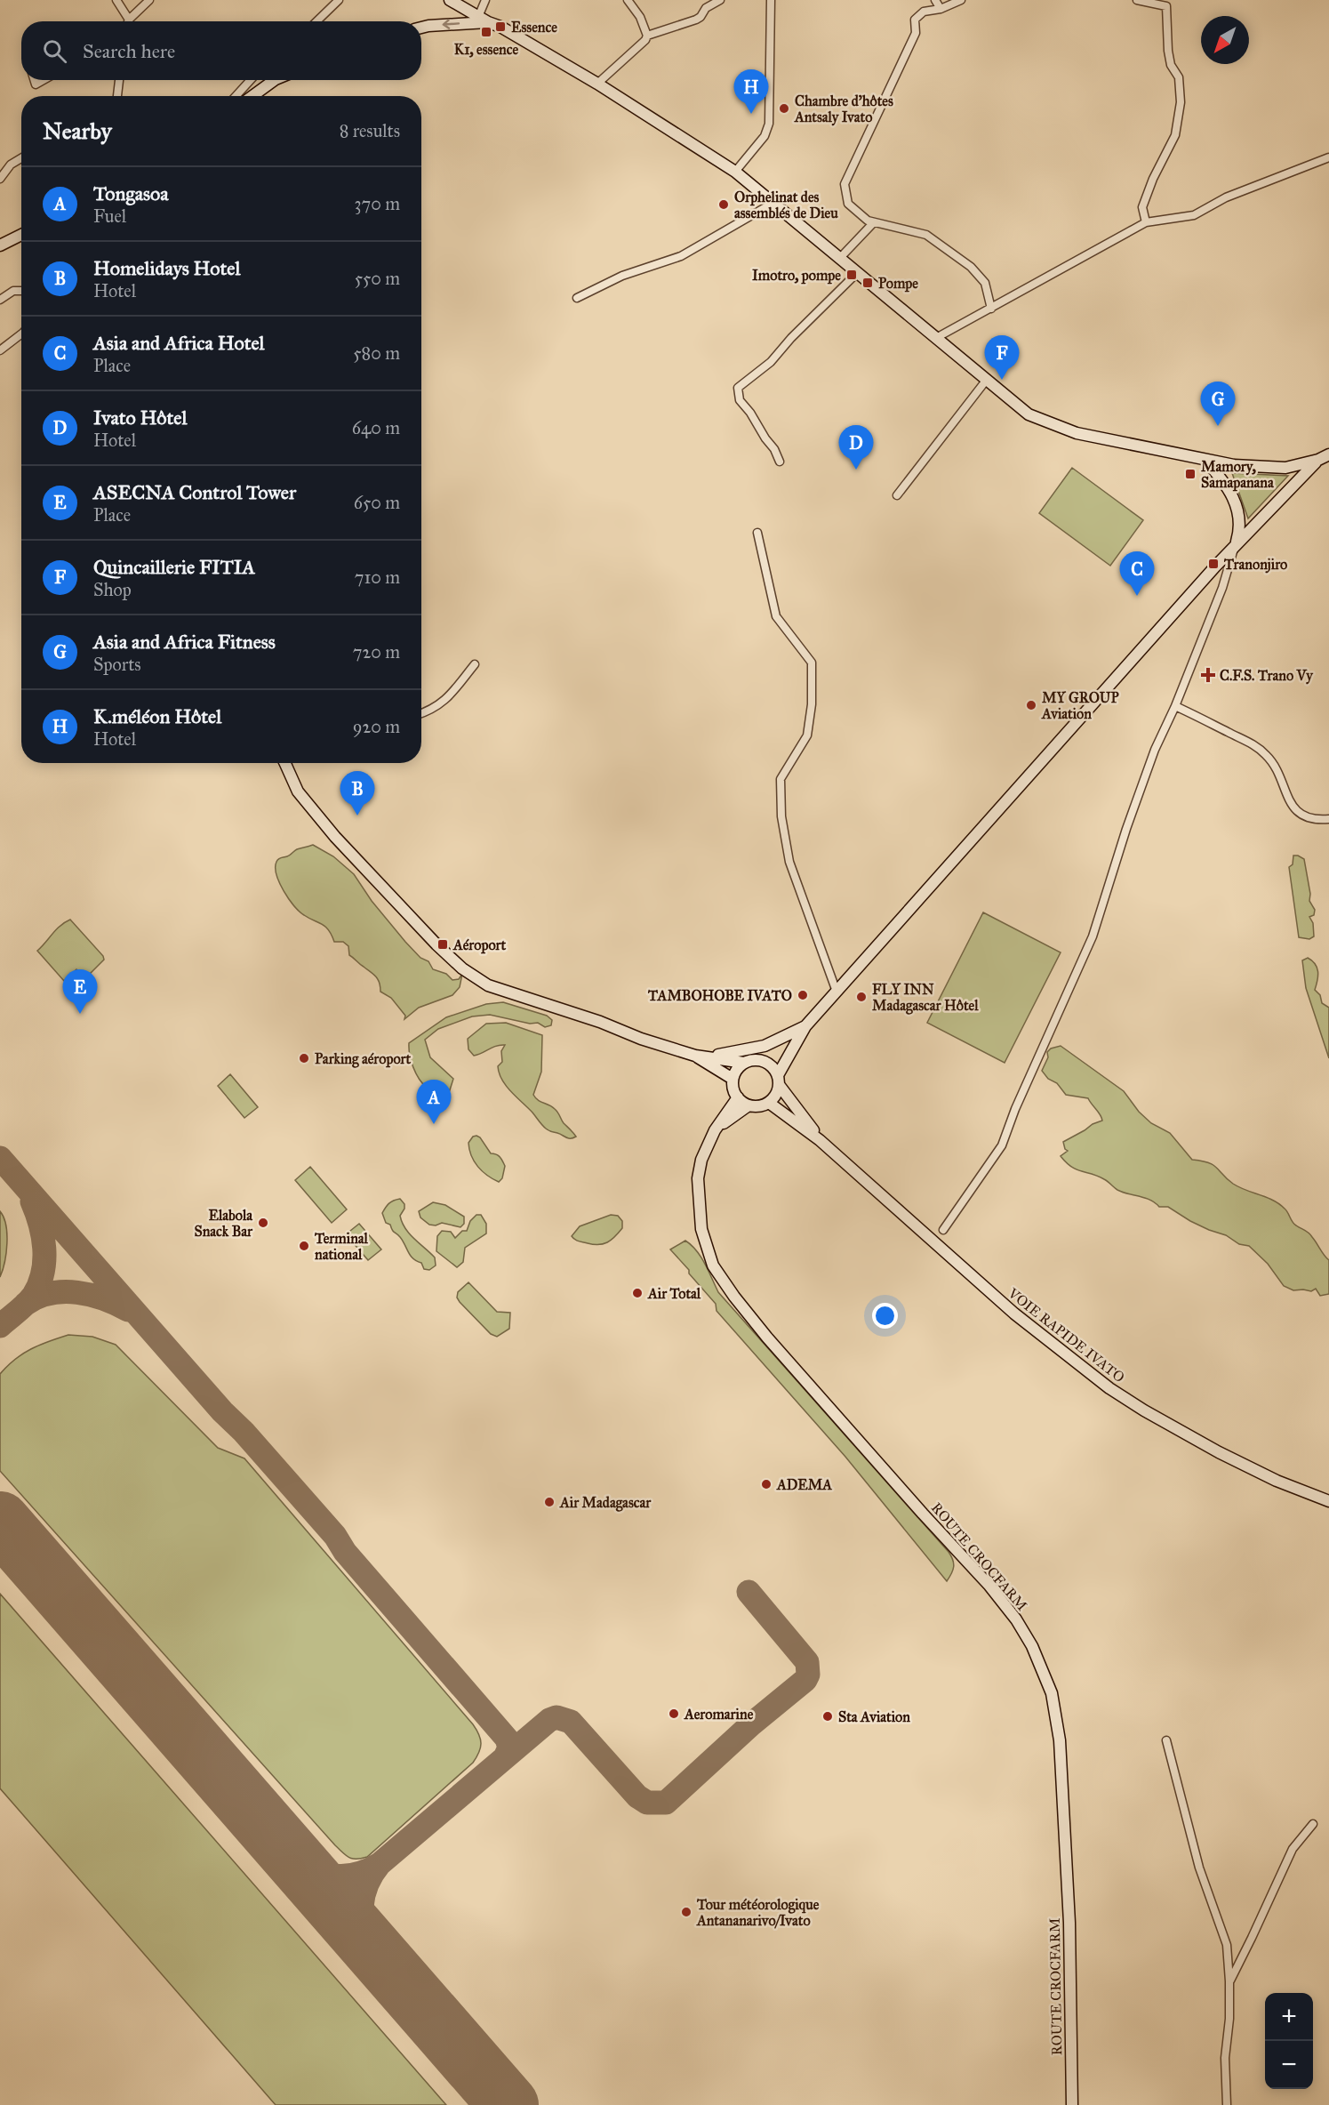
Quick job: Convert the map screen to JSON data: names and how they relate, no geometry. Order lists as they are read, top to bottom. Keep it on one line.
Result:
{"streets":{"main road":["VOIE RAPIDE IVATO","ROUTE CROCFARM"]},"places":{"transit":["Essence","K1, essence","Imotro, pompe","Pompe","Mamory, Samapanana","Tranonjiro","Aéroport"],"other":["Chambre d'hôtes Antsaly Ivato","Orphelinat des assemblés de Dieu","MY GROUP Aviation","TAMBOHOBE IVATO","FLY INN Madagascar Hôtel","Parking aéroport","Elabola Snack Bar","Terminal national","Air Total","ADEMA","Air Madagascar","Aeromarine","Sta Aviation","Tour météorologique Antananarivo/Ivato"],"health":["C.F.S. Trano Vy"]},"north":"bottom left","page":{"search":"Search here","pins":["H","F","G","D","C","B","E","A"],"heading":["Nearby","8 results"],"list":[{"mark":"A","name":"Tongasoa","note":"Fuel","value":"370 m"},{"mark":"B","name":"Homelidays Hotel","note":"Hotel","value":"550 m"},{"mark":"C","name":"Asia and Africa Hotel","note":"Place","value":"580 m"},{"mark":"D","name":"Ivato Hôtel","note":"Hotel","value":"640 m"},{"mark":"E","name":"ASECNA Control Tower","note":"Place","value":"650 m"},{"mark":"F","name":"Quincaillerie FITIA","note":"Shop","value":"710 m"},{"mark":"G","name":"Asia and Africa Fitness","note":"Sports","value":"720 m"},{"mark":"H","name":"K.méléon Hôtel","note":"Hotel","value":"920 m"}],"map_buttons":["+","−"]}}
